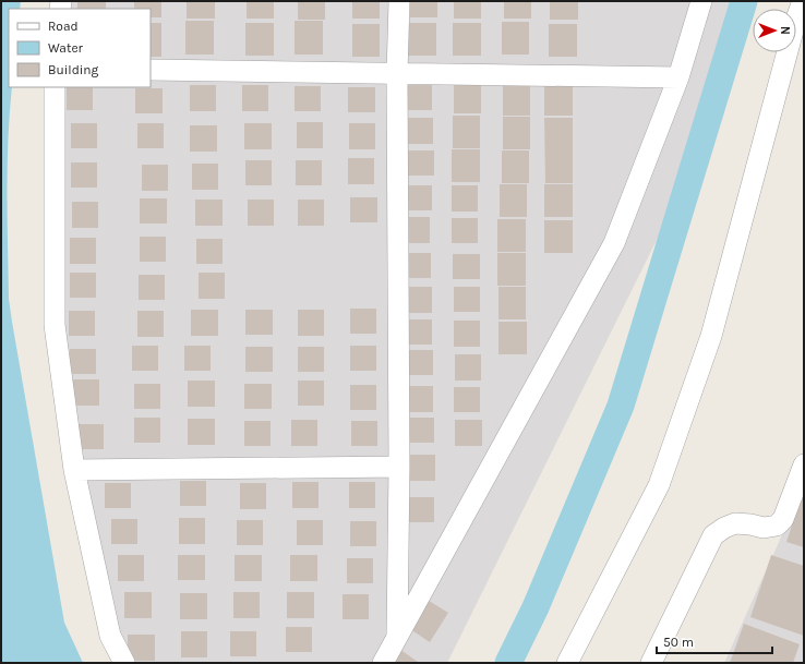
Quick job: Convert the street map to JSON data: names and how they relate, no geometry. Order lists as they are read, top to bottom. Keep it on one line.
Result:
{"legend":["Road","Water","Building"],"scale_bar":"50 m","north":"right"}
